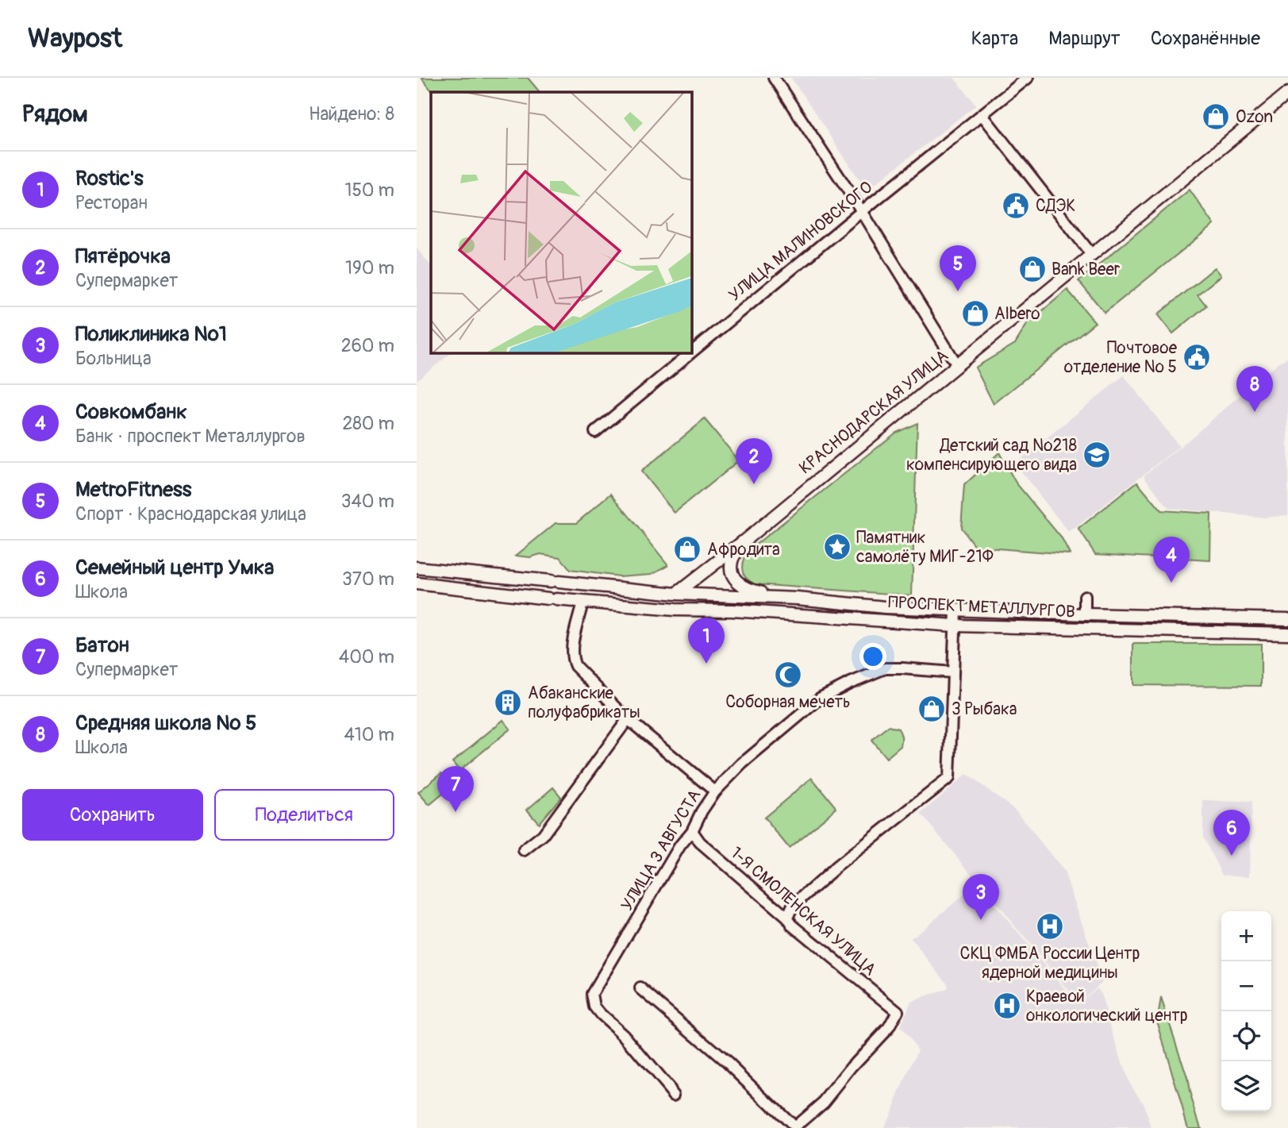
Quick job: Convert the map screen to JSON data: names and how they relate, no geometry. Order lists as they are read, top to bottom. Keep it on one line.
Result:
{"streets":{"main road":["КРАСНОДАРСКАЯ УЛИЦА","ПРОСПЕКТ МЕТАЛЛУРГОВ"],"street":["УЛИЦА МАЛИНОВСКОГО","УЛИЦА 3 АВГУСТА","1-Я СМОЛЕНСКАЯ УЛИЦА"]},"crossings":[["КРАСНОДАРСКАЯ УЛИЦА","ПРОСПЕКТ МЕТАЛЛУРГОВ"],["УЛИЦА 3 АВГУСТА","1-Я СМОЛЕНСКАЯ УЛИЦА"]],"places":{"shop":["Ozon","Bank Beer","Albero","Афродита","3 Рыбака"],"public building":["СДЭК","Почтовое отделение № 5"],"school or university":["Детский сад №218 компенсирующего вида"],"place":["Памятник самолёту МИГ-21Ф"],"mosque":["Соборная мечеть"],"building":["Абаканские полуфабрикаты"],"hospital":["СКЦ ФМБА России Центр ядерной медицины","Краевой онкологический центр"]},"page":{"header":"Waypost","nav":["Карта","Маршрут","Сохранённые"],"heading":["Рядом","Найдено: 8"],"list":[{"mark":"1","name":"Rostic's","note":"Ресторан","value":"150 m"},{"mark":"2","name":"Пятёрочка","note":"Супермаркет","value":"190 m"},{"mark":"3","name":"Поликлиника №1","note":"Больница","value":"260 m"},{"mark":"4","name":"Совкомбанк","note":"Банк · проспект Металлургов","value":"280 m"},{"mark":"5","name":"MetroFitness","note":"Спорт · Краснодарская улица","value":"340 m"},{"mark":"6","name":"Семейный центр Умка","note":"Школа","value":"370 m"},{"mark":"7","name":"Батон","note":"Супермаркет","value":"400 m"},{"mark":"8","name":"Средняя школа № 5","note":"Школа","value":"410 m"}],"pins":["5","8","2","4","1","7","6","3"],"buttons":["Сохранить","Поделиться"],"map_buttons":["+","−"]}}
